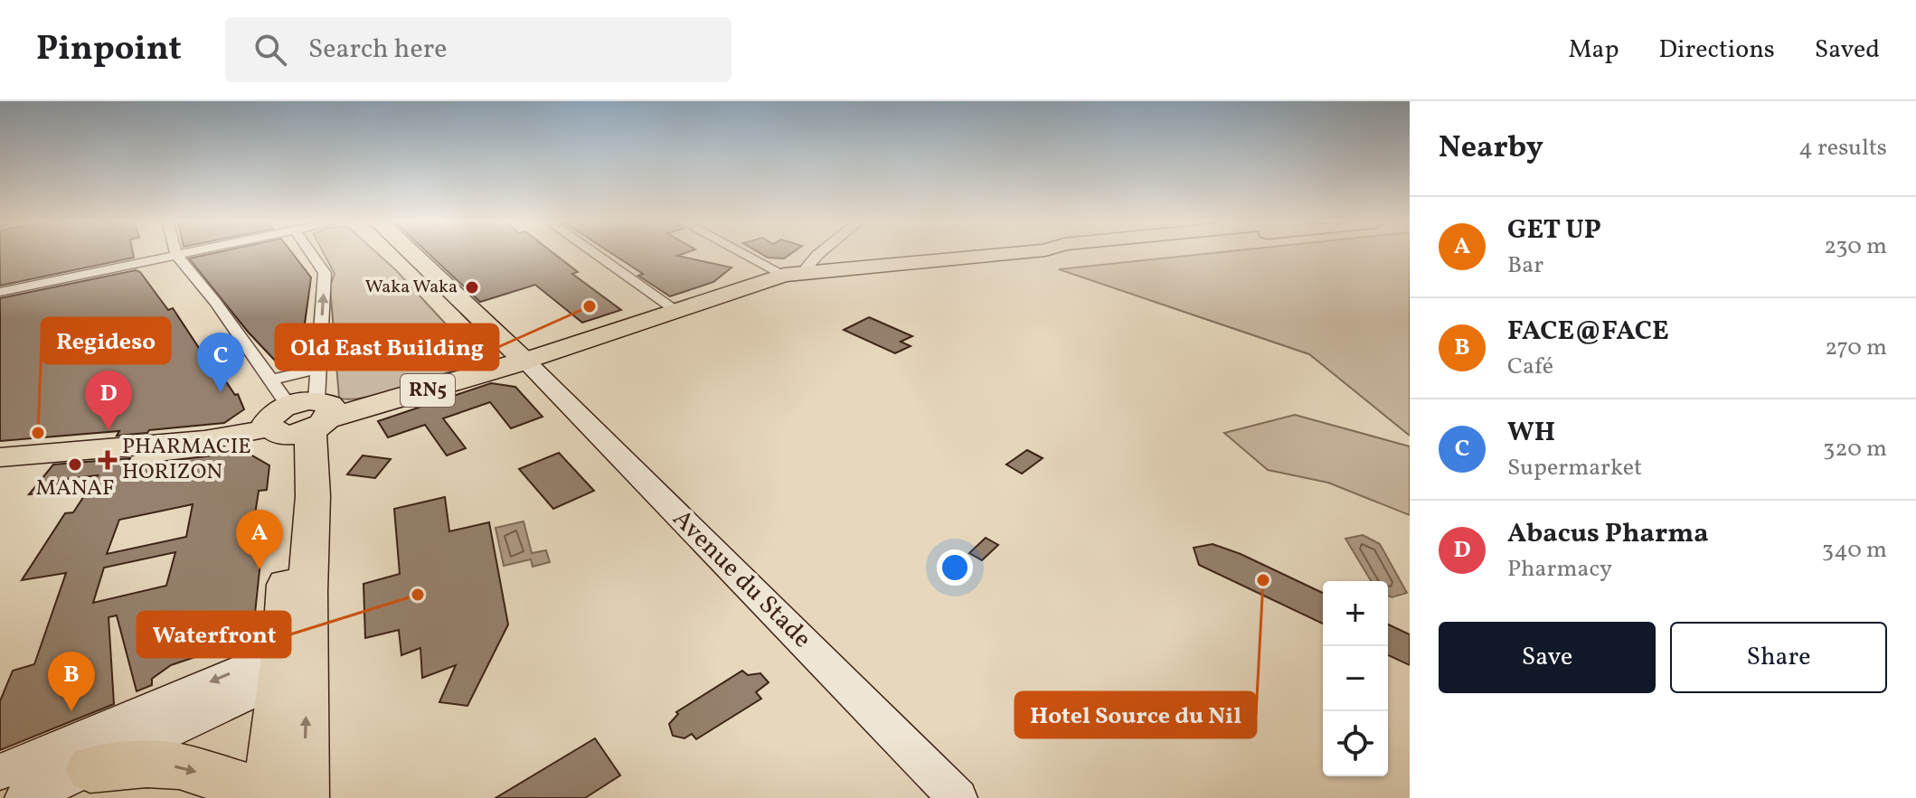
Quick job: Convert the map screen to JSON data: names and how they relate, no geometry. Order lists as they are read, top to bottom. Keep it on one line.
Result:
{"streets":{"highway":["RN5"],"street":["Avenue du Stade"]},"crossings":[["RN5","Avenue du Stade"]],"places":{"other":["Waka Waka","Old East Building","Regideso","MANAF","Hotel Source du Nil","Waterfront"],"health":["PHARMACIE HORIZON"]},"page":{"header":"Pinpoint","search":"Search here","nav":["Map","Directions","Saved"],"heading":["Nearby","4 results"],"list":[{"mark":"A","name":"GET UP","note":"Bar","value":"230 m"},{"mark":"B","name":"FACE@FACE","note":"Café","value":"270 m"},{"mark":"C","name":"WH","note":"Supermarket","value":"320 m"},{"mark":"D","name":"Abacus Pharma","note":"Pharmacy","value":"340 m"}],"pins":["C","D","A","B"],"map_buttons":["+","−"],"buttons":["Save","Share"]}}
